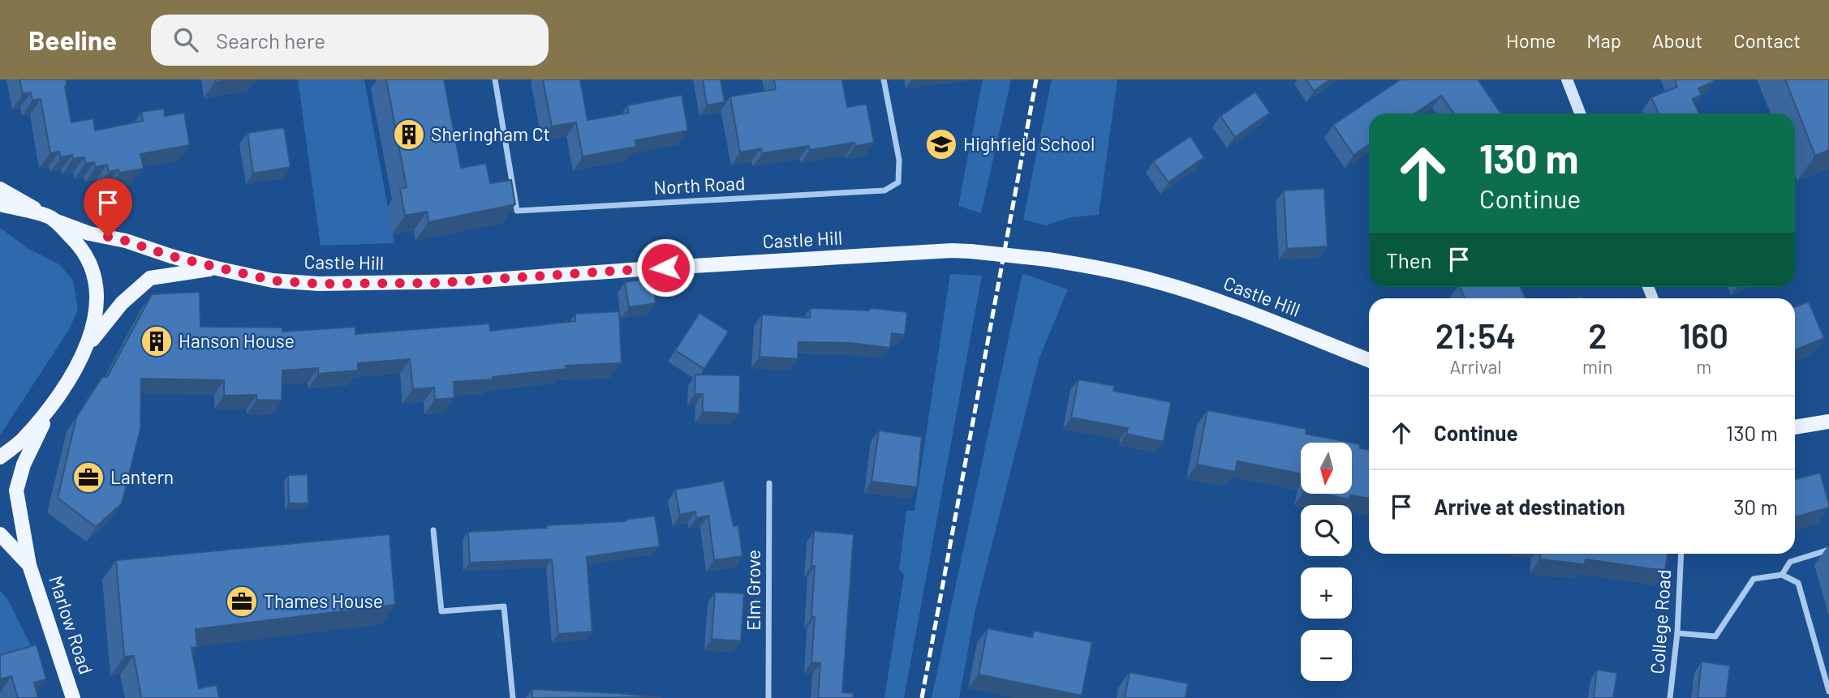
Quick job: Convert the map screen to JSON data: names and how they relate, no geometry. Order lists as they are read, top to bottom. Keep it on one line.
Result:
{"streets":{"main road":["Castle Hill","Marlow Road"],"street":["North Road","Elm Grove","College Road"]},"places":{"building":["Sheringham Ct","Hanson House"],"school or university":["Highfield School"],"office":["Lantern","Thames House"]},"north":"bottom","page":{"header":"Beeline","search":"Search here","nav":["Home","Map","About","Contact"],"turn":["130 m","Continue"],"then":"Then","eta":["21:54","Arrival","2","min","160","m"],"list":[{"name":"Continue","value":"130 m"},{"name":"Arrive at destination","value":"30 m"}],"map_buttons":["+","−"]}}
